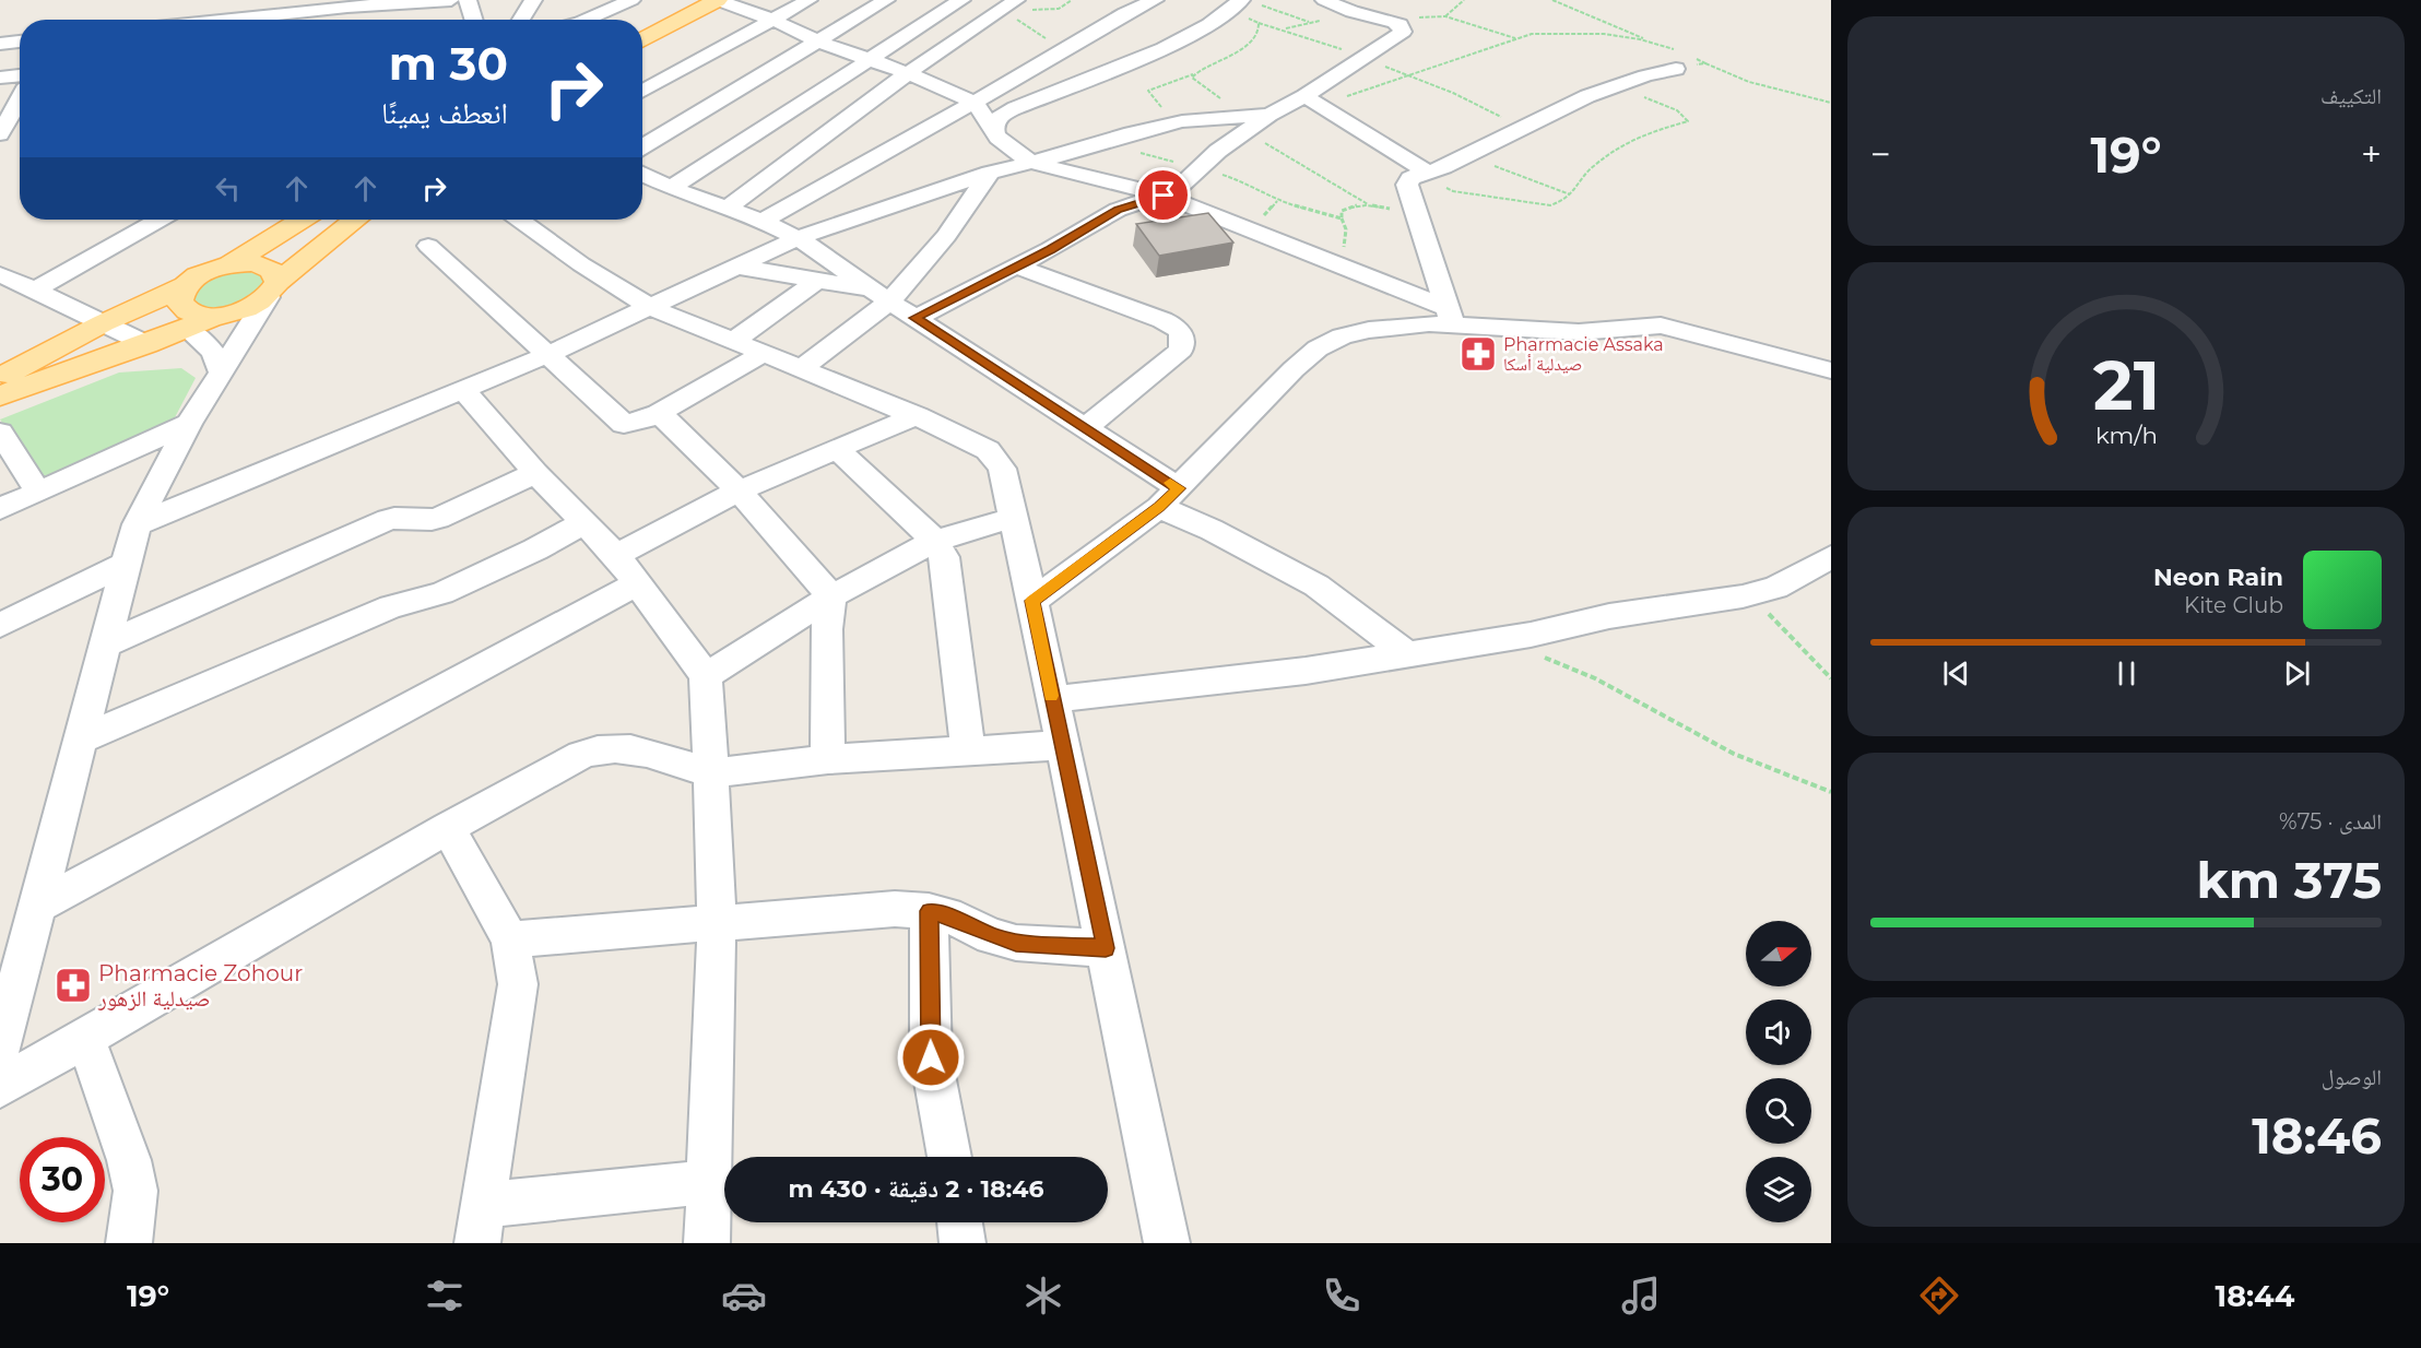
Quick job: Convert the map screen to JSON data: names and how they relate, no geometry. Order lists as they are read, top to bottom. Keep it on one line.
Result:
{"places":{"pharmacy":["Pharmacie Assaka صيدلية أسكا","Pharmacie Zohour صيدلية الزهور"]},"north":"right","page":{"tile":["التكييف",["المدى · 75%","375 km"],["الوصول","18:46"]],"turn":["30 m","انعطف يمينًا"],"heat":["−","19°","+"],"song":["Neon Rain","Kite Club"],"limit":"30","trip":"18:46 · 2 دقيقة · 430 m","tabs":["18:44","19°"],"gauge":["21","km/h"]}}
